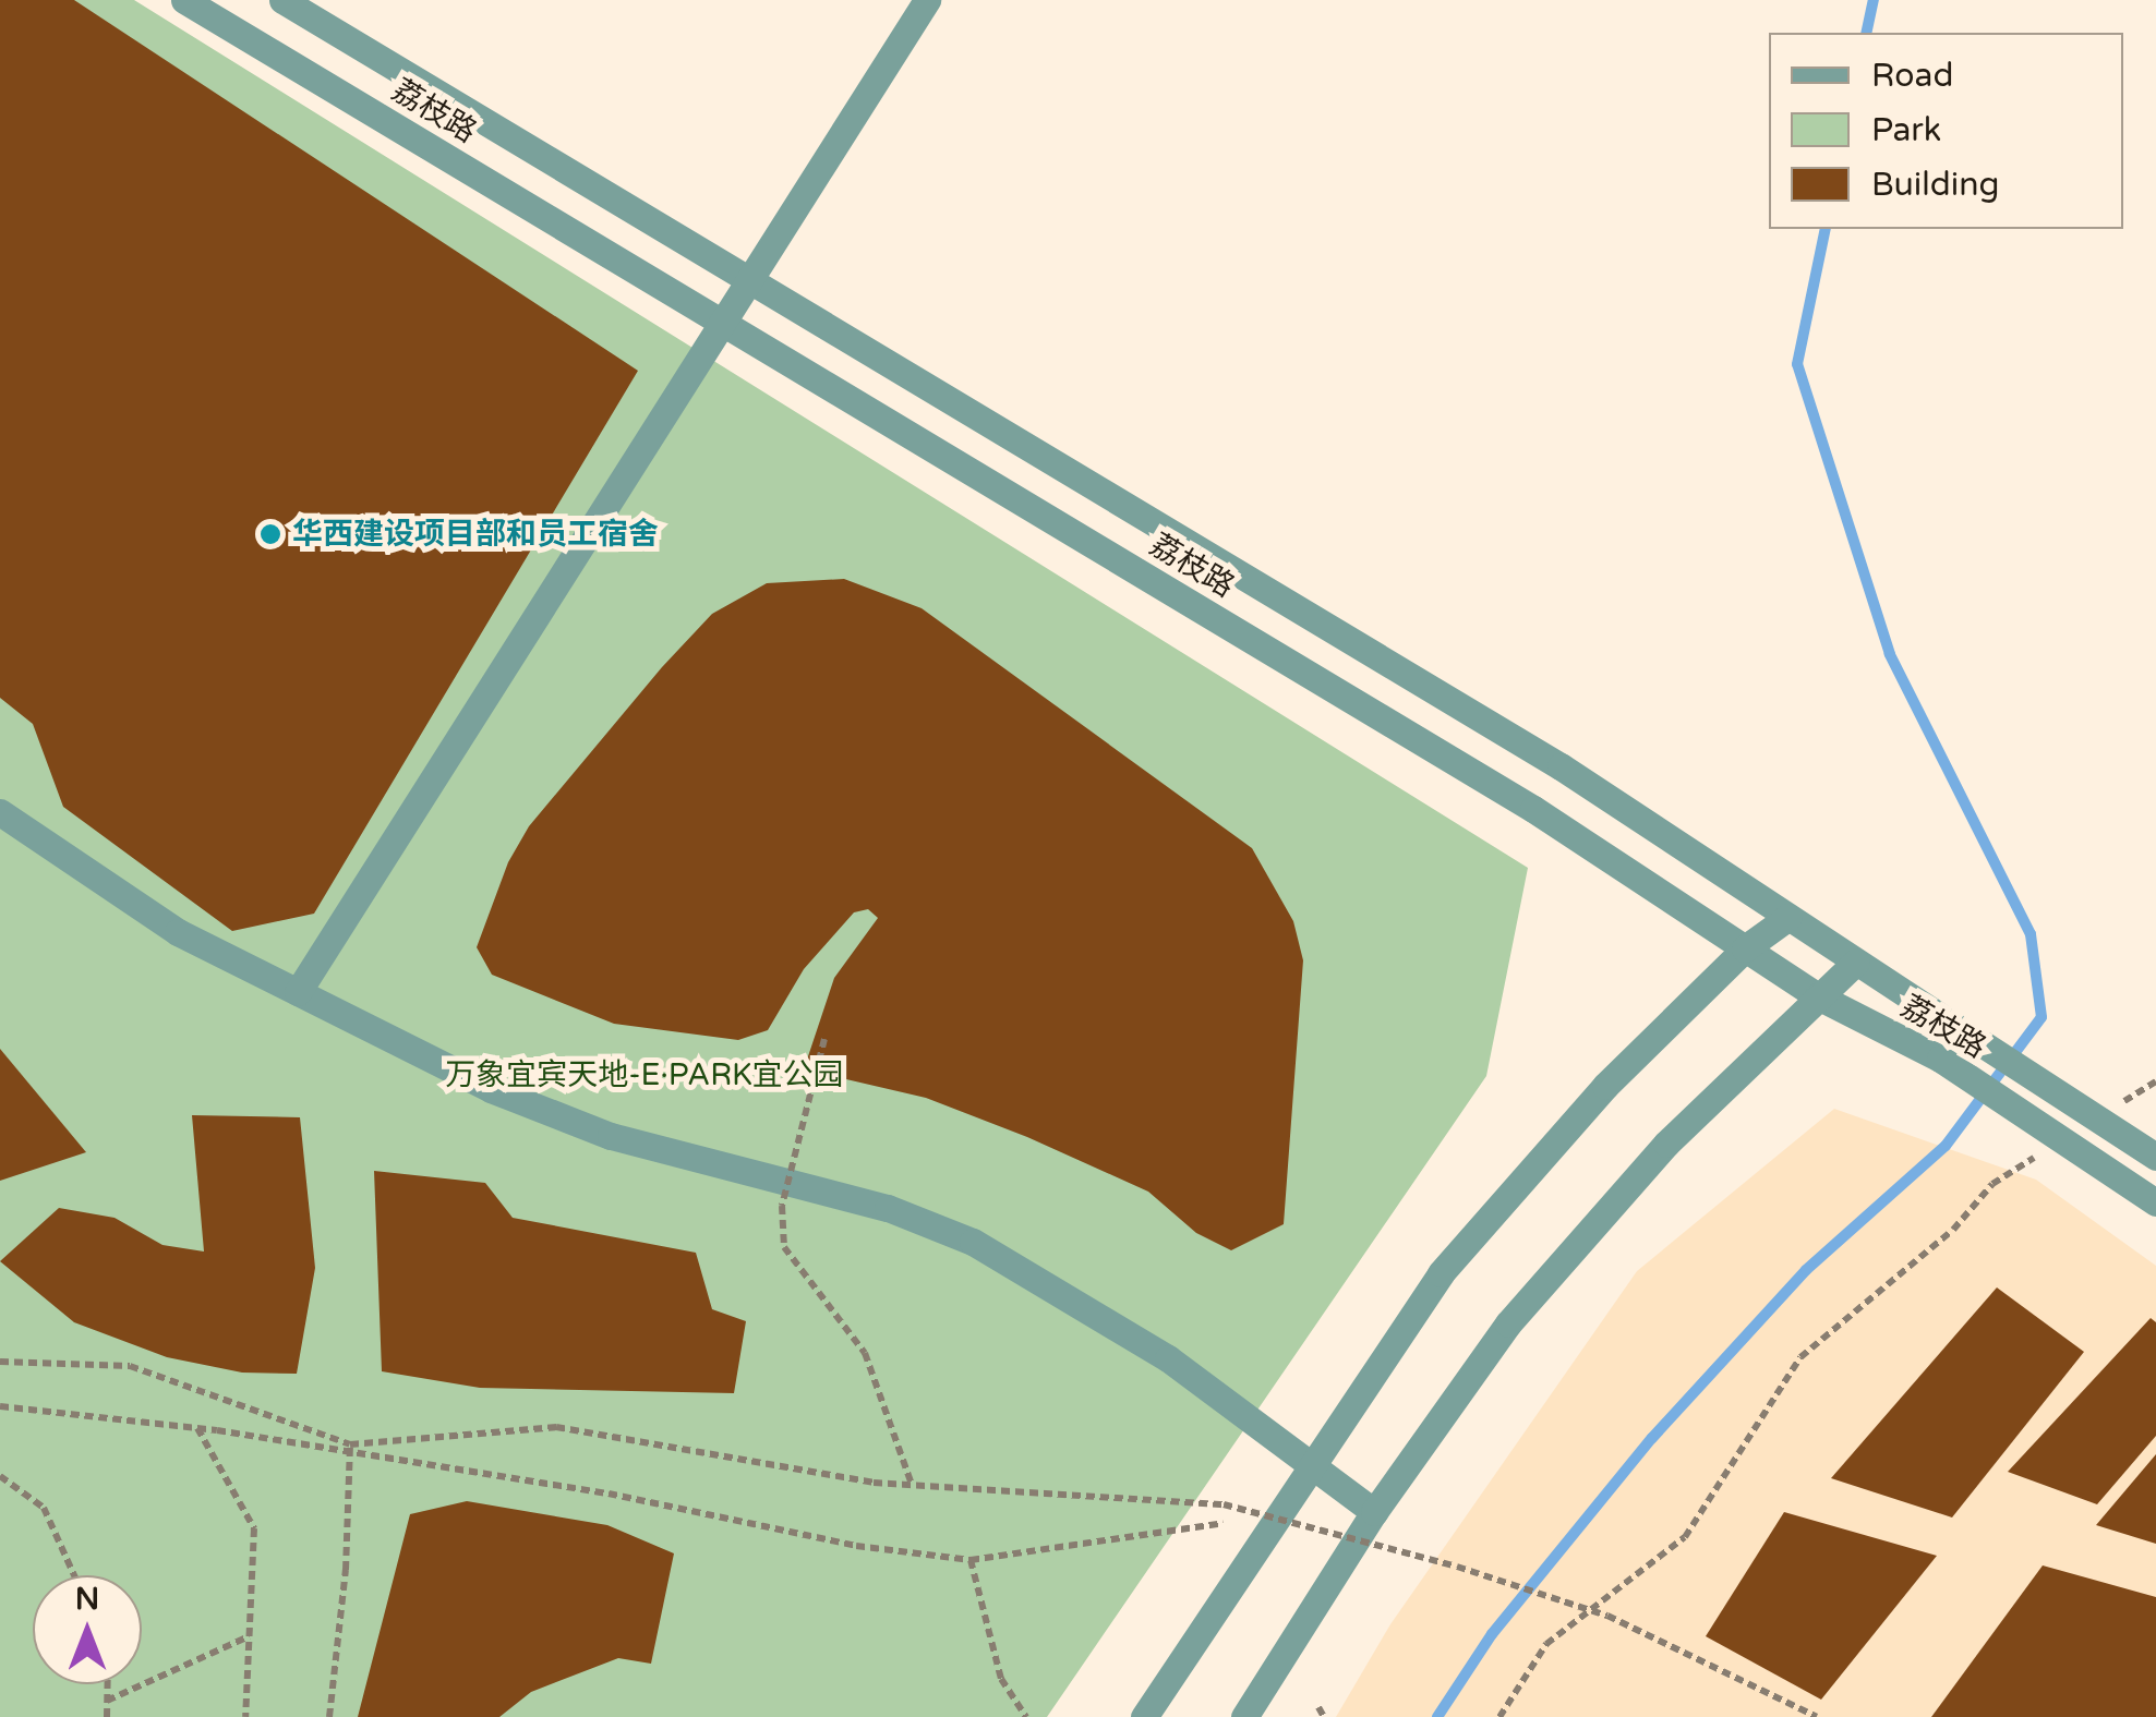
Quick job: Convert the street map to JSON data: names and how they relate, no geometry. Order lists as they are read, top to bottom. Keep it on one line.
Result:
{"streets":{"street":["荔枝路"]},"parks":["万象宜宾天地-E·PARK宜公园"],"places":["华西建设项目部和员工宿舍"],"legend":["Road","Park","Building"],"north":"top"}
